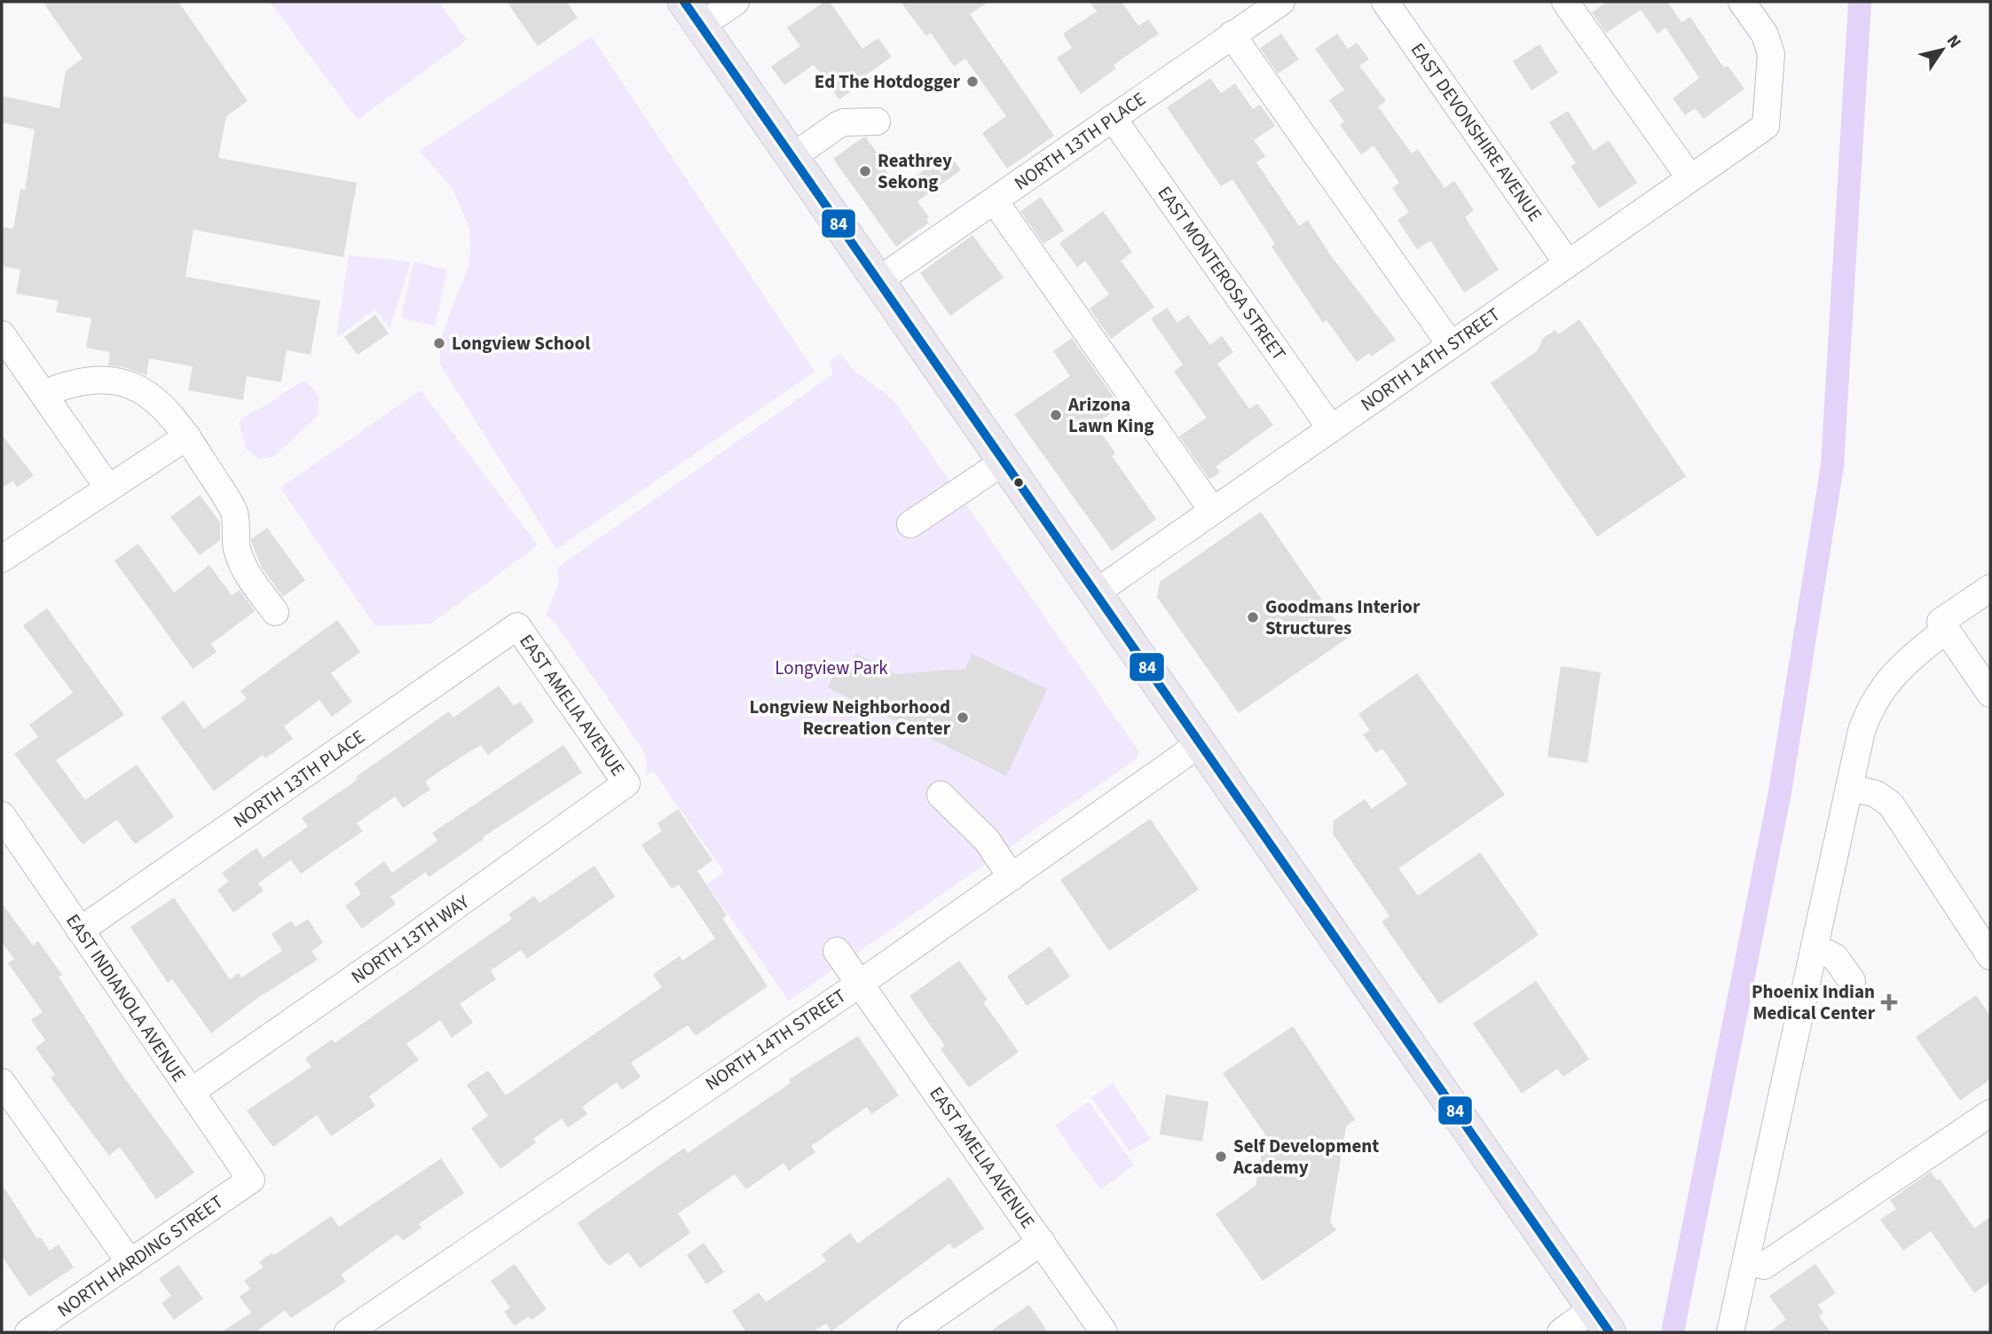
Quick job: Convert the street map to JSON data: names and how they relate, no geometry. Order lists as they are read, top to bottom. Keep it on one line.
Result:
{"streets":{"street":["EAST DEVONSHIRE AVENUE","NORTH 13TH PLACE","EAST MONTEROSA STREET","NORTH 14TH STREET","EAST AMELIA AVENUE","NORTH 13TH WAY","EAST INDIANOLA AVENUE","NORTH HARDING STREET"]},"crossings":[["EAST DEVONSHIRE AVENUE","NORTH 14TH STREET"],["NORTH 13TH PLACE","EAST MONTEROSA STREET"],["NORTH 13TH PLACE","EAST AMELIA AVENUE"],["NORTH 13TH PLACE","EAST INDIANOLA AVENUE"],["EAST MONTEROSA STREET","NORTH 14TH STREET"],["NORTH 14TH STREET","EAST AMELIA AVENUE"],["EAST AMELIA AVENUE","NORTH 13TH WAY"],["NORTH 13TH WAY","EAST INDIANOLA AVENUE"],["EAST INDIANOLA AVENUE","NORTH HARDING STREET"]],"parks":["Longview Park"],"places":{"other":["Ed The Hotdogger","Reathrey Sekong","Longview School","Arizona Lawn King","Goodmans Interior Structures","Longview Neighborhood Recreation Center","Self Development Academy"],"health":["Phoenix Indian Medical Center"]},"lines":["transit line 84"],"north":"top right"}
